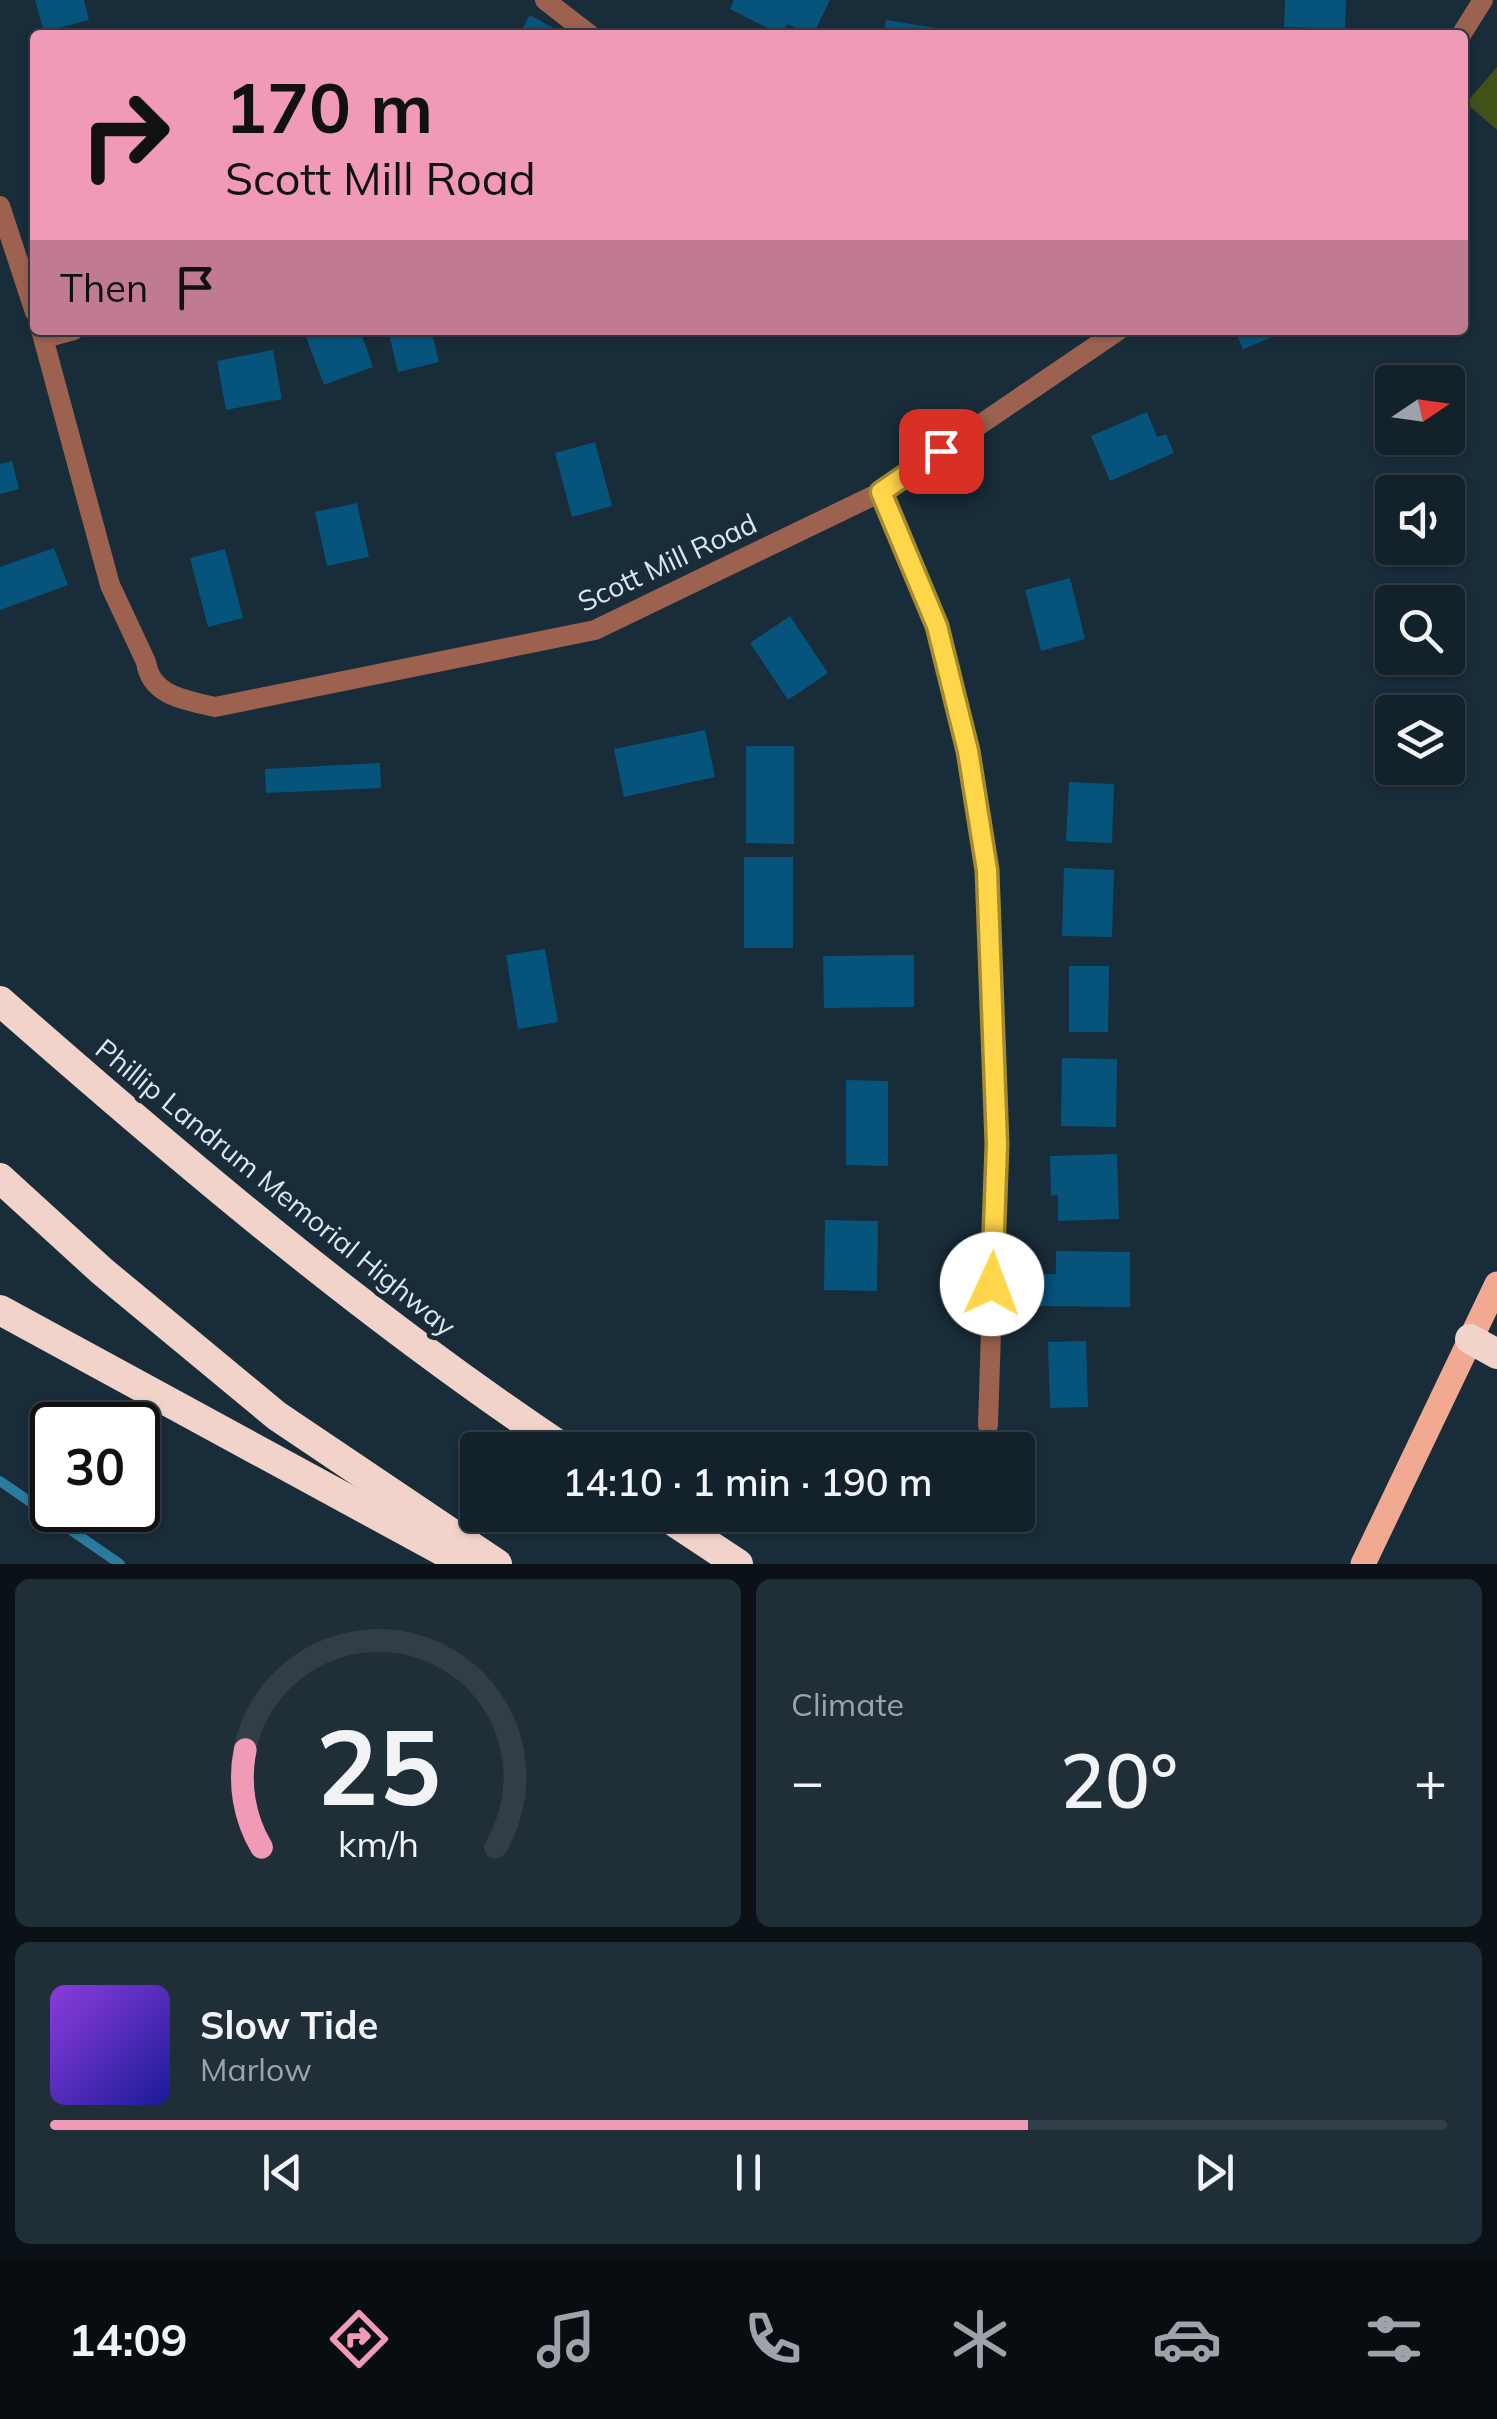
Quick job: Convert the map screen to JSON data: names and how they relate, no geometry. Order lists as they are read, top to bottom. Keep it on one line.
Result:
{"streets":{"highway":["Phillip Landrum Memorial Highway"],"street":["Scott Mill Road"]},"north":"right","page":{"turn":["170 m","Scott Mill Road"],"then":"Then","limit":"30","trip":"14:10 · 1 min · 190 m","tile":"Climate","heat":["−","20°","+"],"song":["Slow Tide","Marlow"],"tabs":"14:09","gauge":["25","km/h"]}}
